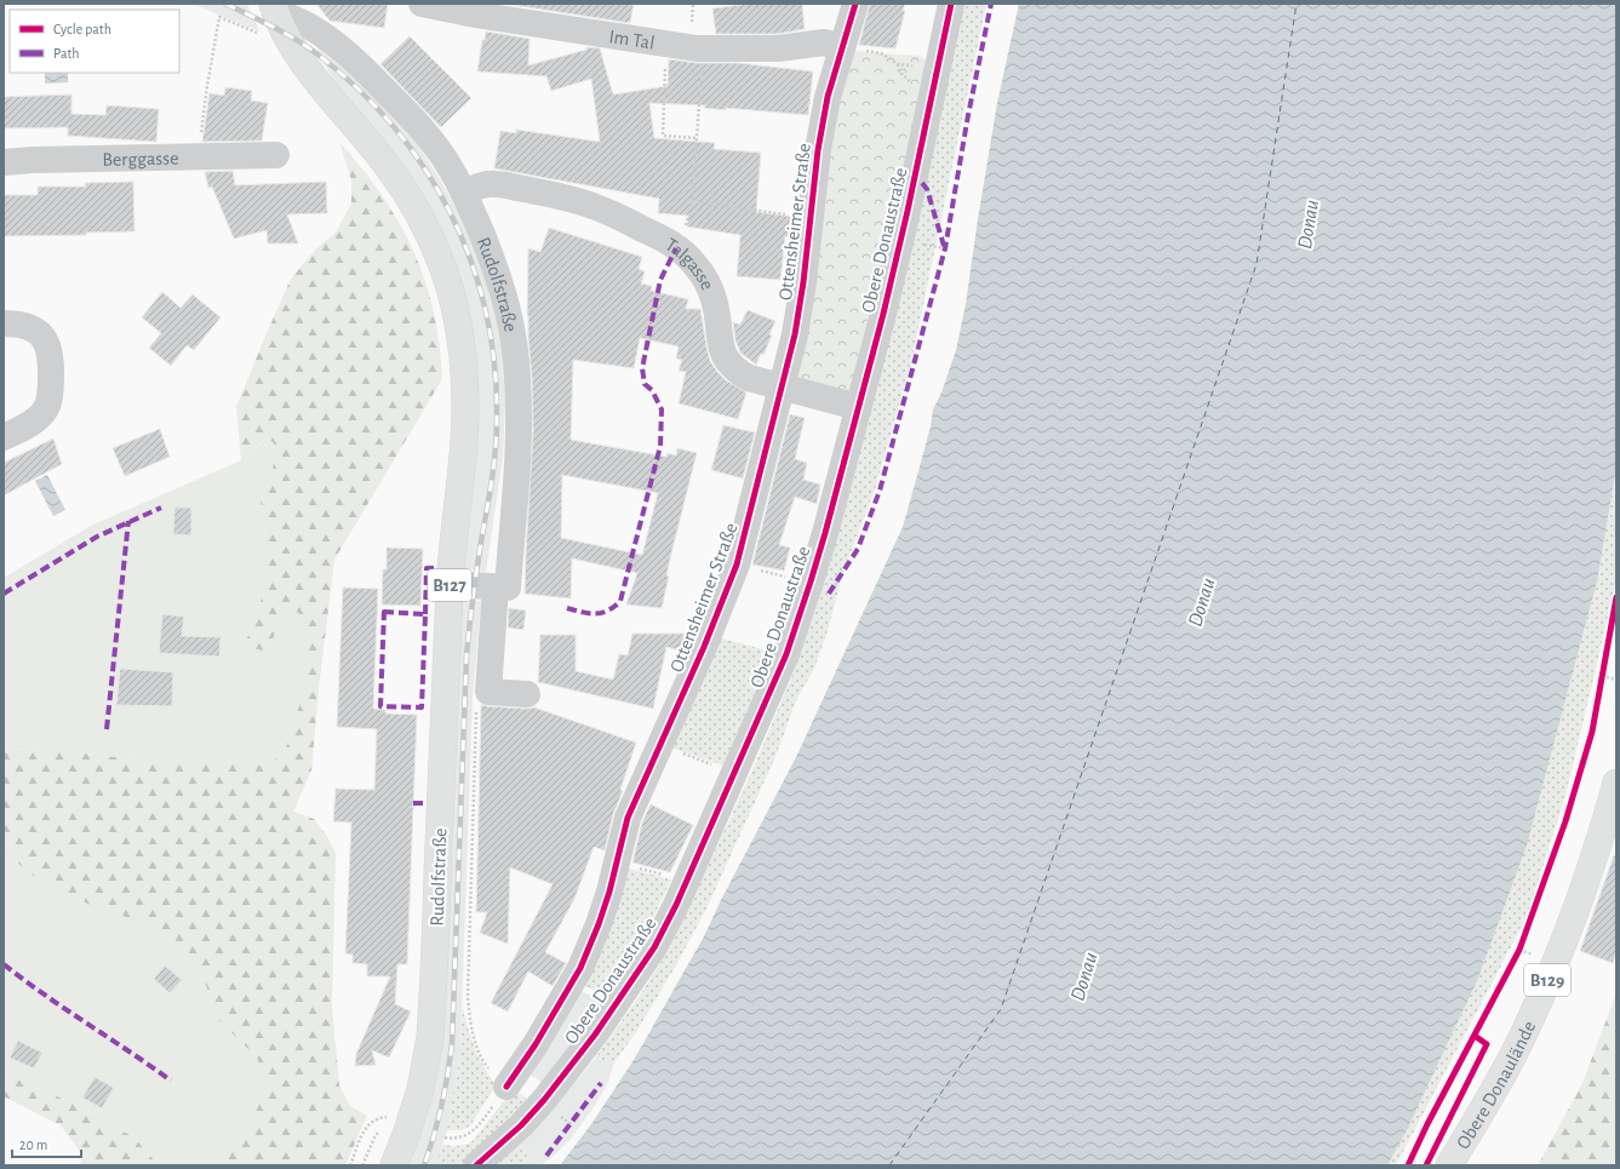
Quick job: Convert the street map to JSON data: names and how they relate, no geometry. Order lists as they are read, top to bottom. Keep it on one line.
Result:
{"streets":{"main road":["Rudolfstraße","B127","B129","Obere Donaulände"],"street":["Im Tal","Berggasse","Ottensheimer Straße","Obere Donaustraße","Talgasse"]},"crossings":[["Im Tal","Ottensheimer Straße"],["Ottensheimer Straße","Talgasse"],["Obere Donaustraße","Talgasse"],["Talgasse","Rudolfstraße"]],"water":["Donau"],"legend":["Cycle path","Path"],"scale_bar":"20 m"}
